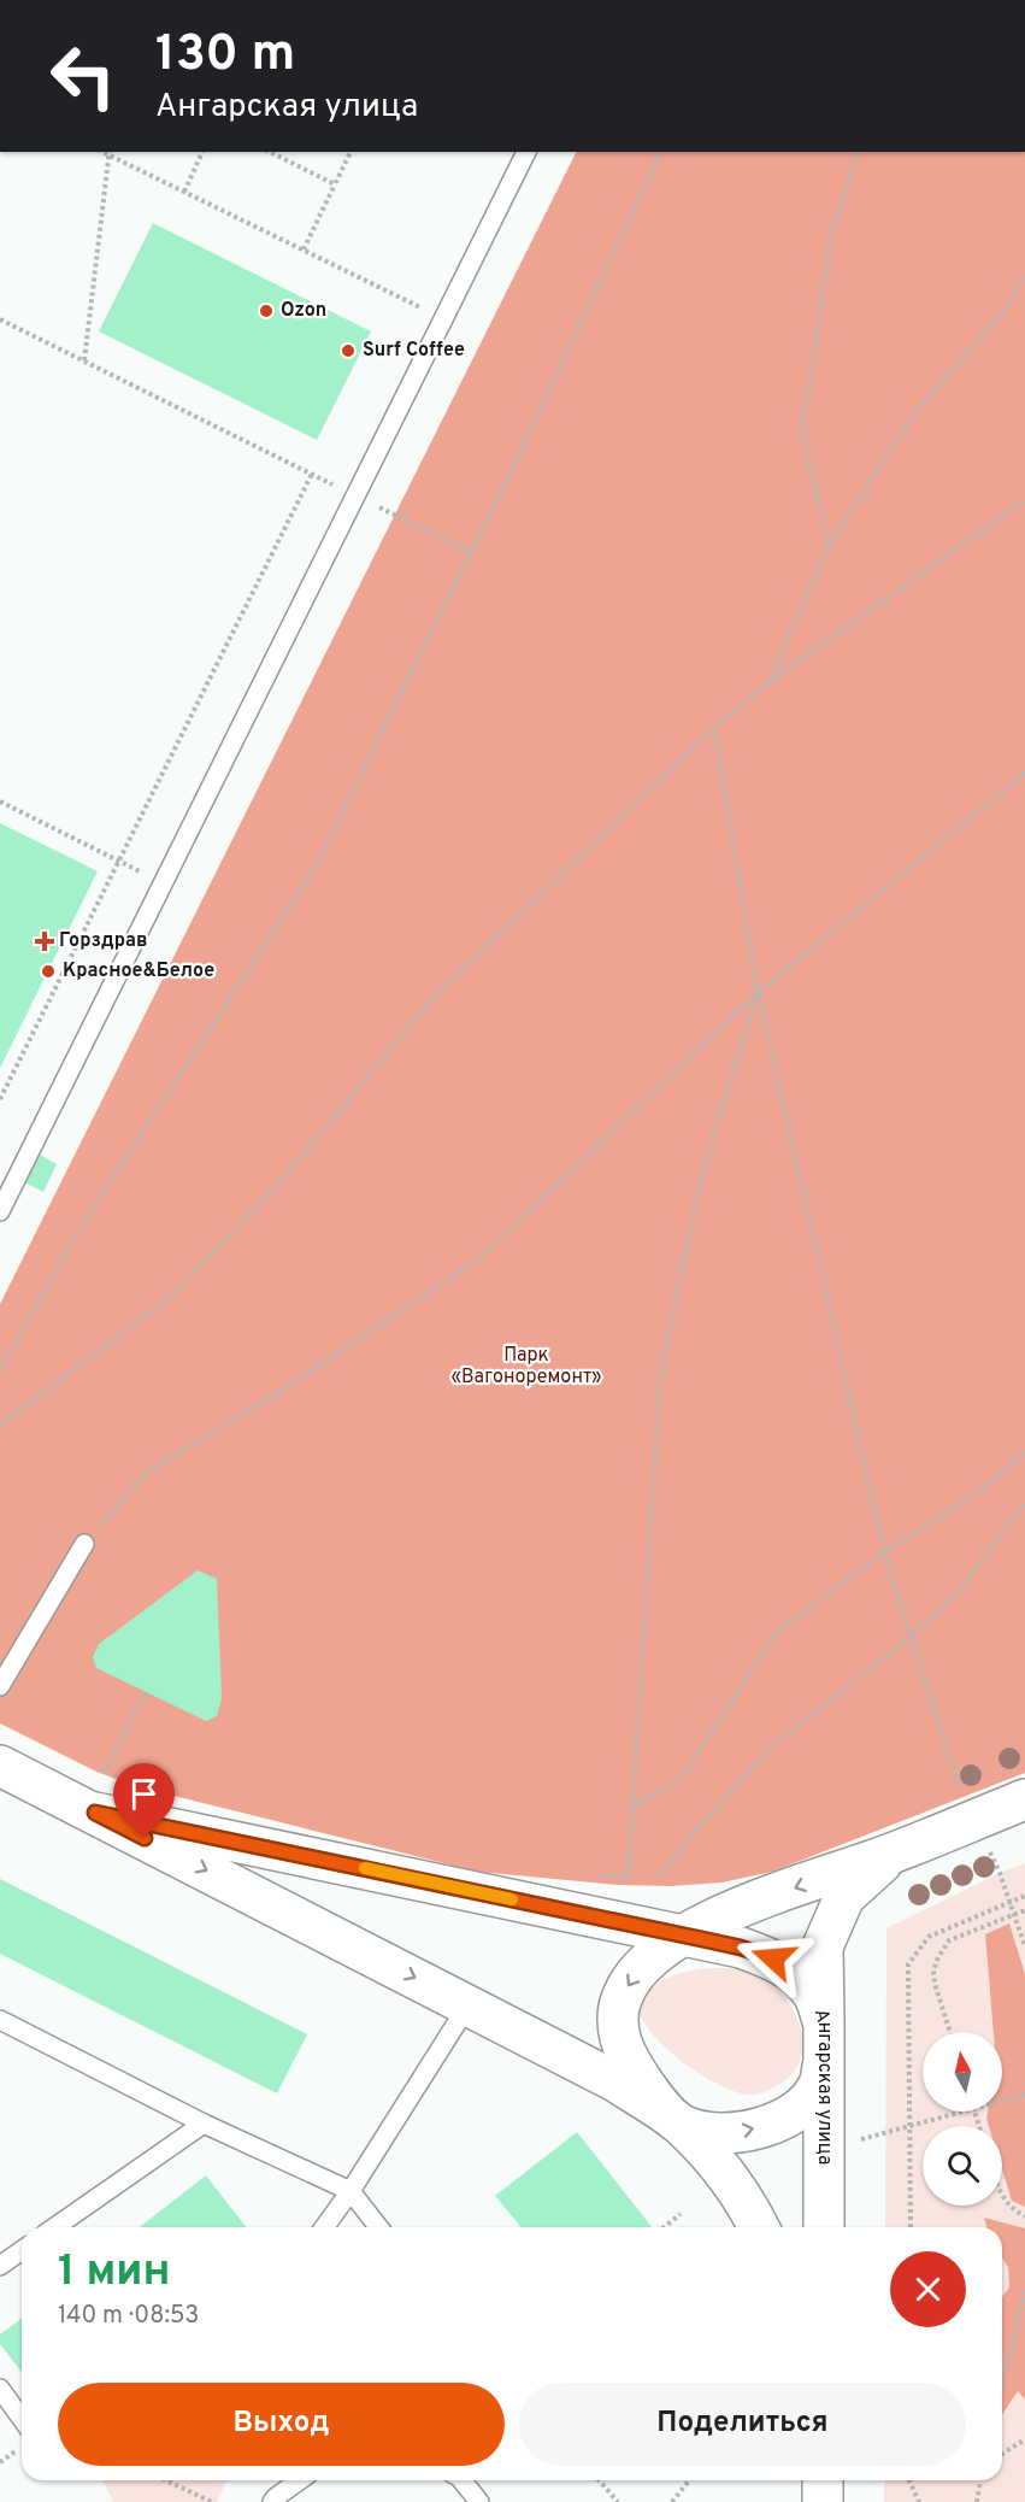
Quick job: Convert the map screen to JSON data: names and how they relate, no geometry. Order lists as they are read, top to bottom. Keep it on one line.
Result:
{"streets":{"street":["Ангарская улица"]},"parks":["Парк «Вагоноремонт»"],"places":{"other":["Ozon","Surf Coffee","Красное&Белое"],"health":["Горздрав"]},"north":"top","page":{"turn":["130 m","Ангарская улица"],"heading":["1 мин","140 m · 08:53"],"buttons":["Выход","Поделиться"]}}
